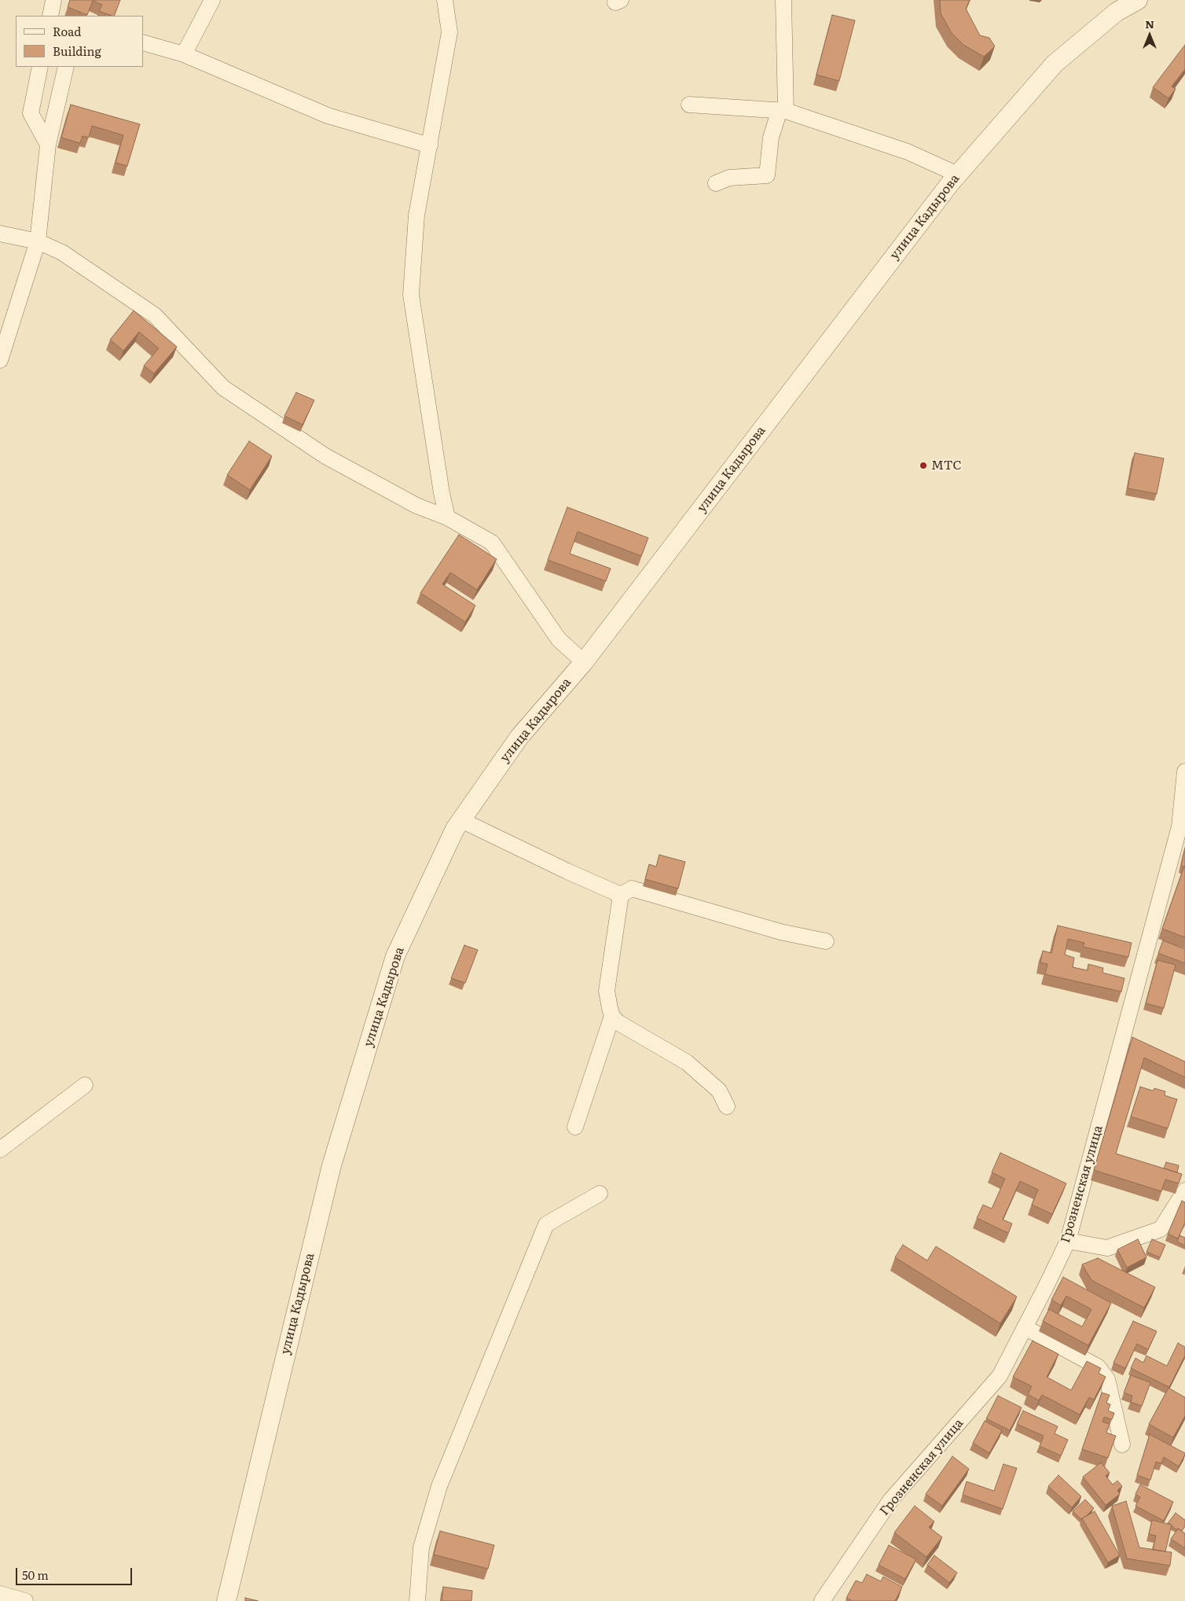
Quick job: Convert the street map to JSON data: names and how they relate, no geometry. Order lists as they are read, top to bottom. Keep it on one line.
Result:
{"streets":{"street":["улица Кадырова","Грозненская улица"]},"places":["МТС"],"legend":["Road","Building"],"scale_bar":"50 m","north":"top"}
